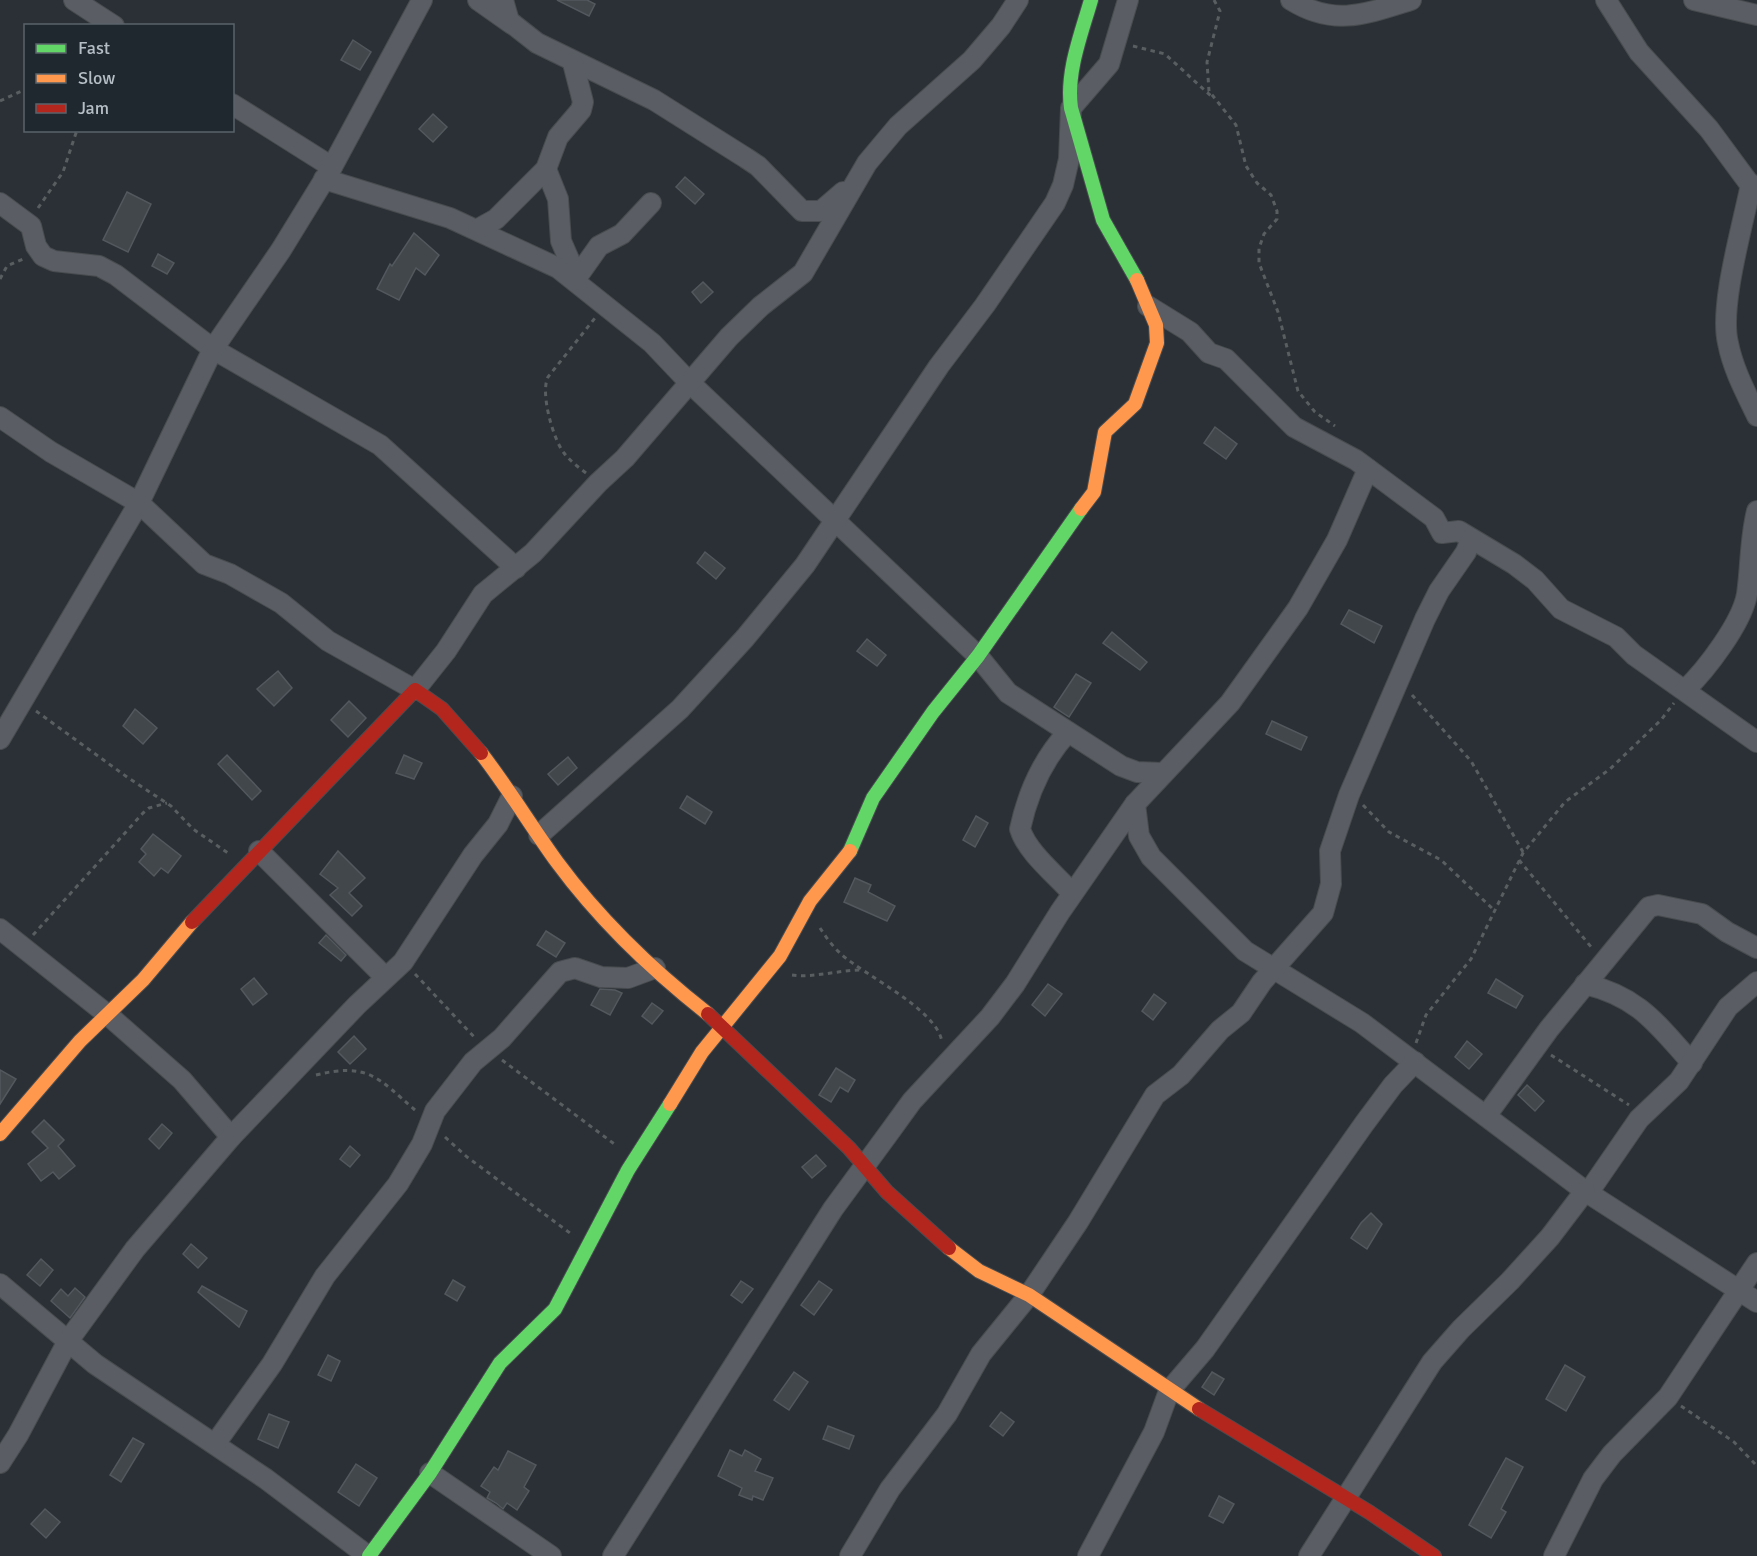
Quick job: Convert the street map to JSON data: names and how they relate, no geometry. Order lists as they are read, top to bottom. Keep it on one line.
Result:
{"legend":["Fast","Slow","Jam"]}
